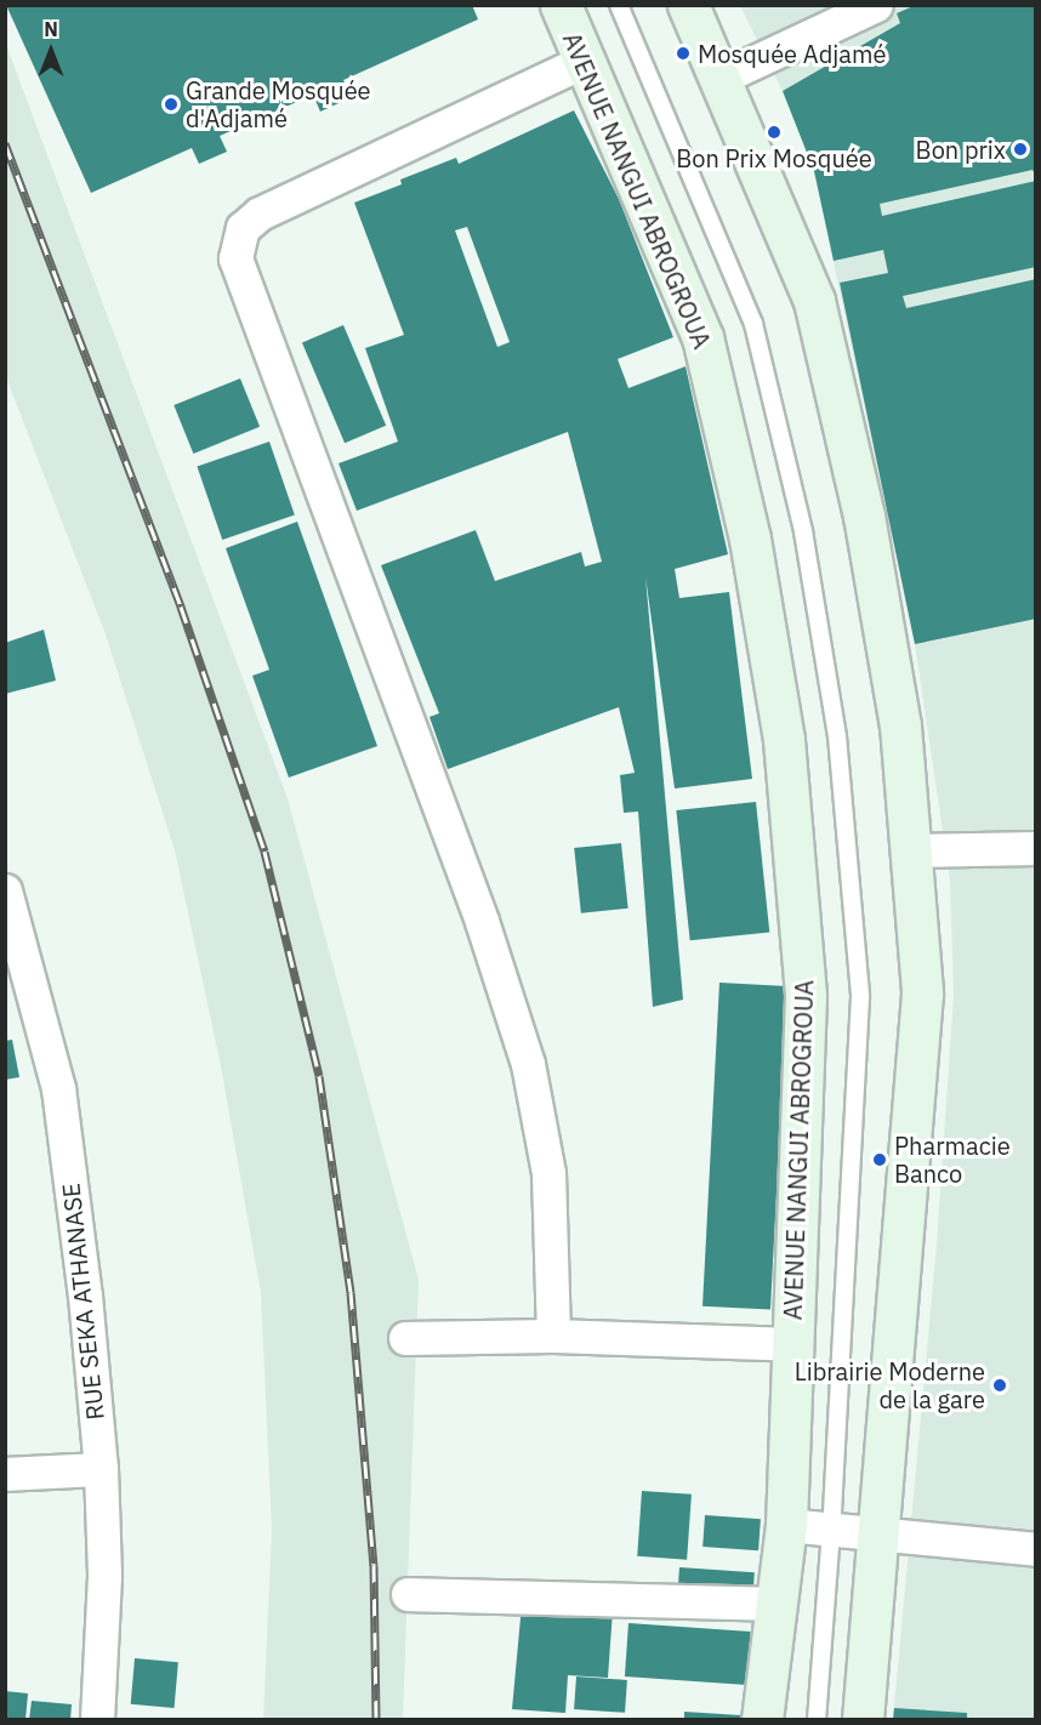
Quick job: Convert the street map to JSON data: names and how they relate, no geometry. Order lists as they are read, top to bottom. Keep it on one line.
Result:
{"streets":{"street":["AVENUE NANGUI ABROGROUA","RUE SEKA ATHANASE"]},"places":["Mosquée Adjamé","Grande Mosquée d'Adjamé","Bon Prix Mosquée","Bon prix","Pharmacie Banco","Librairie Moderne de la gare"],"north":"top"}
